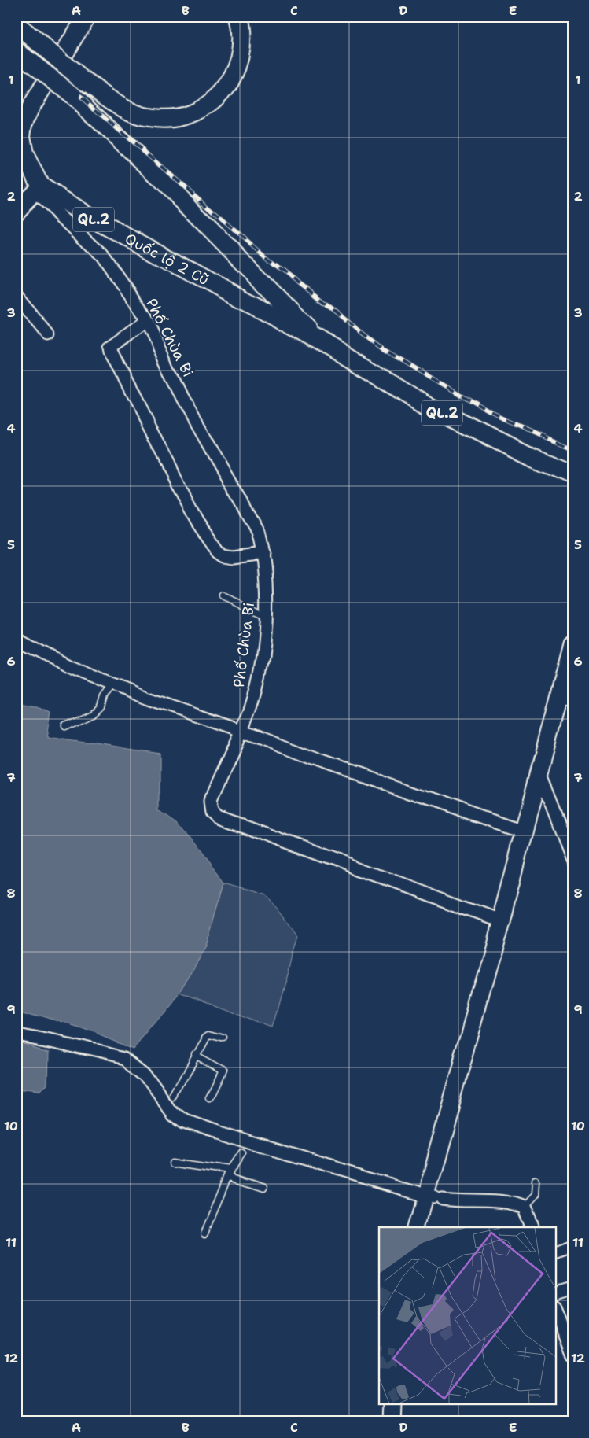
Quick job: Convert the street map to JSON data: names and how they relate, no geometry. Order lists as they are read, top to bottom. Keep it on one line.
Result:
{"streets":{"main road":["QL.2","Quốc lộ 2 Cũ"],"street":["Phố Chùa Bi"]},"crossings":[["Quốc lộ 2 Cũ","Phố Chùa Bi"]],"grid":{"columns":["A","B","C","D","E"],"rows":["1","2","3","4","5","6","7","8","9","10","11","12"]}}
